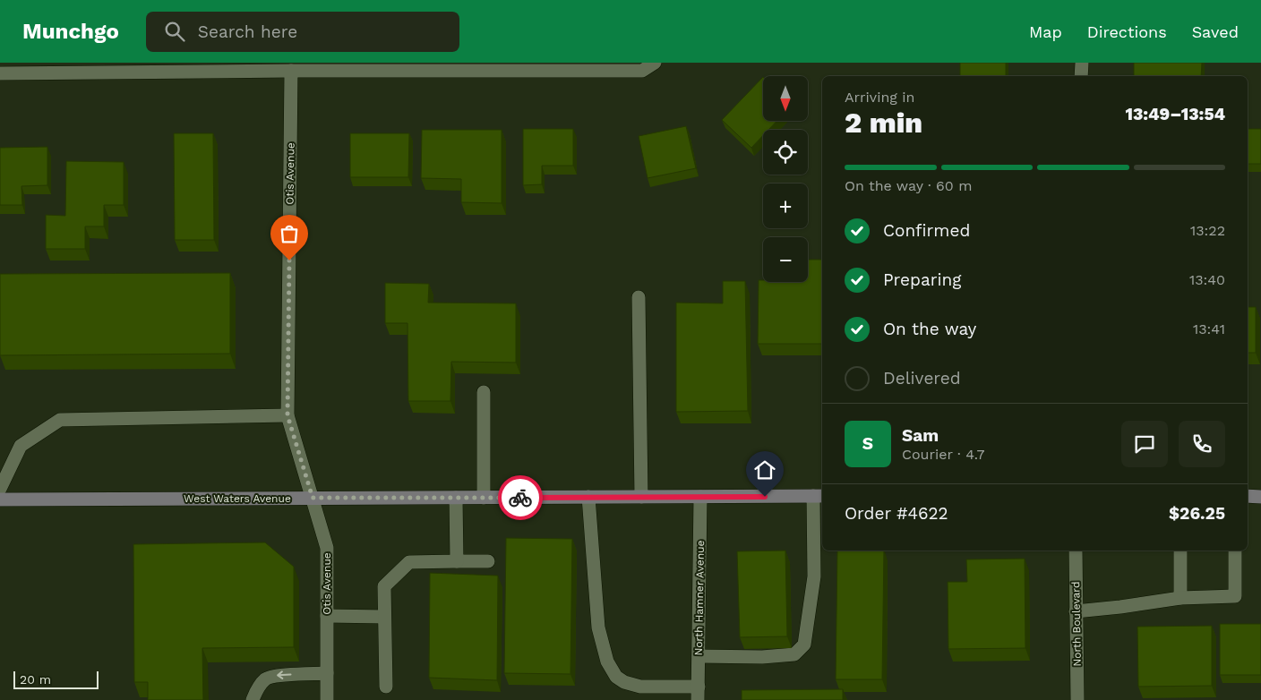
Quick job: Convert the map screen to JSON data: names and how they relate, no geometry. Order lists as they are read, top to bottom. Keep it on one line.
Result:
{"streets":{"main road":["West Waters Avenue"],"street":["Otis Avenue","North Hamner Avenue","North Boulevard"]},"crossings":[["Otis Avenue","West Waters Avenue"],["West Waters Avenue","North Hamner Avenue"]],"scale_bar":"20 m","north":"bottom","page":{"header":"Munchgo","search":"Search here","nav":["Map","Directions","Saved"],"map_buttons":["+","−"],"heading":["2 min","Arriving in","13:49–13:54"],"panel":["Sam","Courier · 4.7","Order #4622","$26.25"],"bar":"On the way · 60 m","list":[["Confirmed","13:22"],["Preparing","13:40"],["On the way","13:41"],"Delivered"],"round":"S","scale":"20 m"}}
